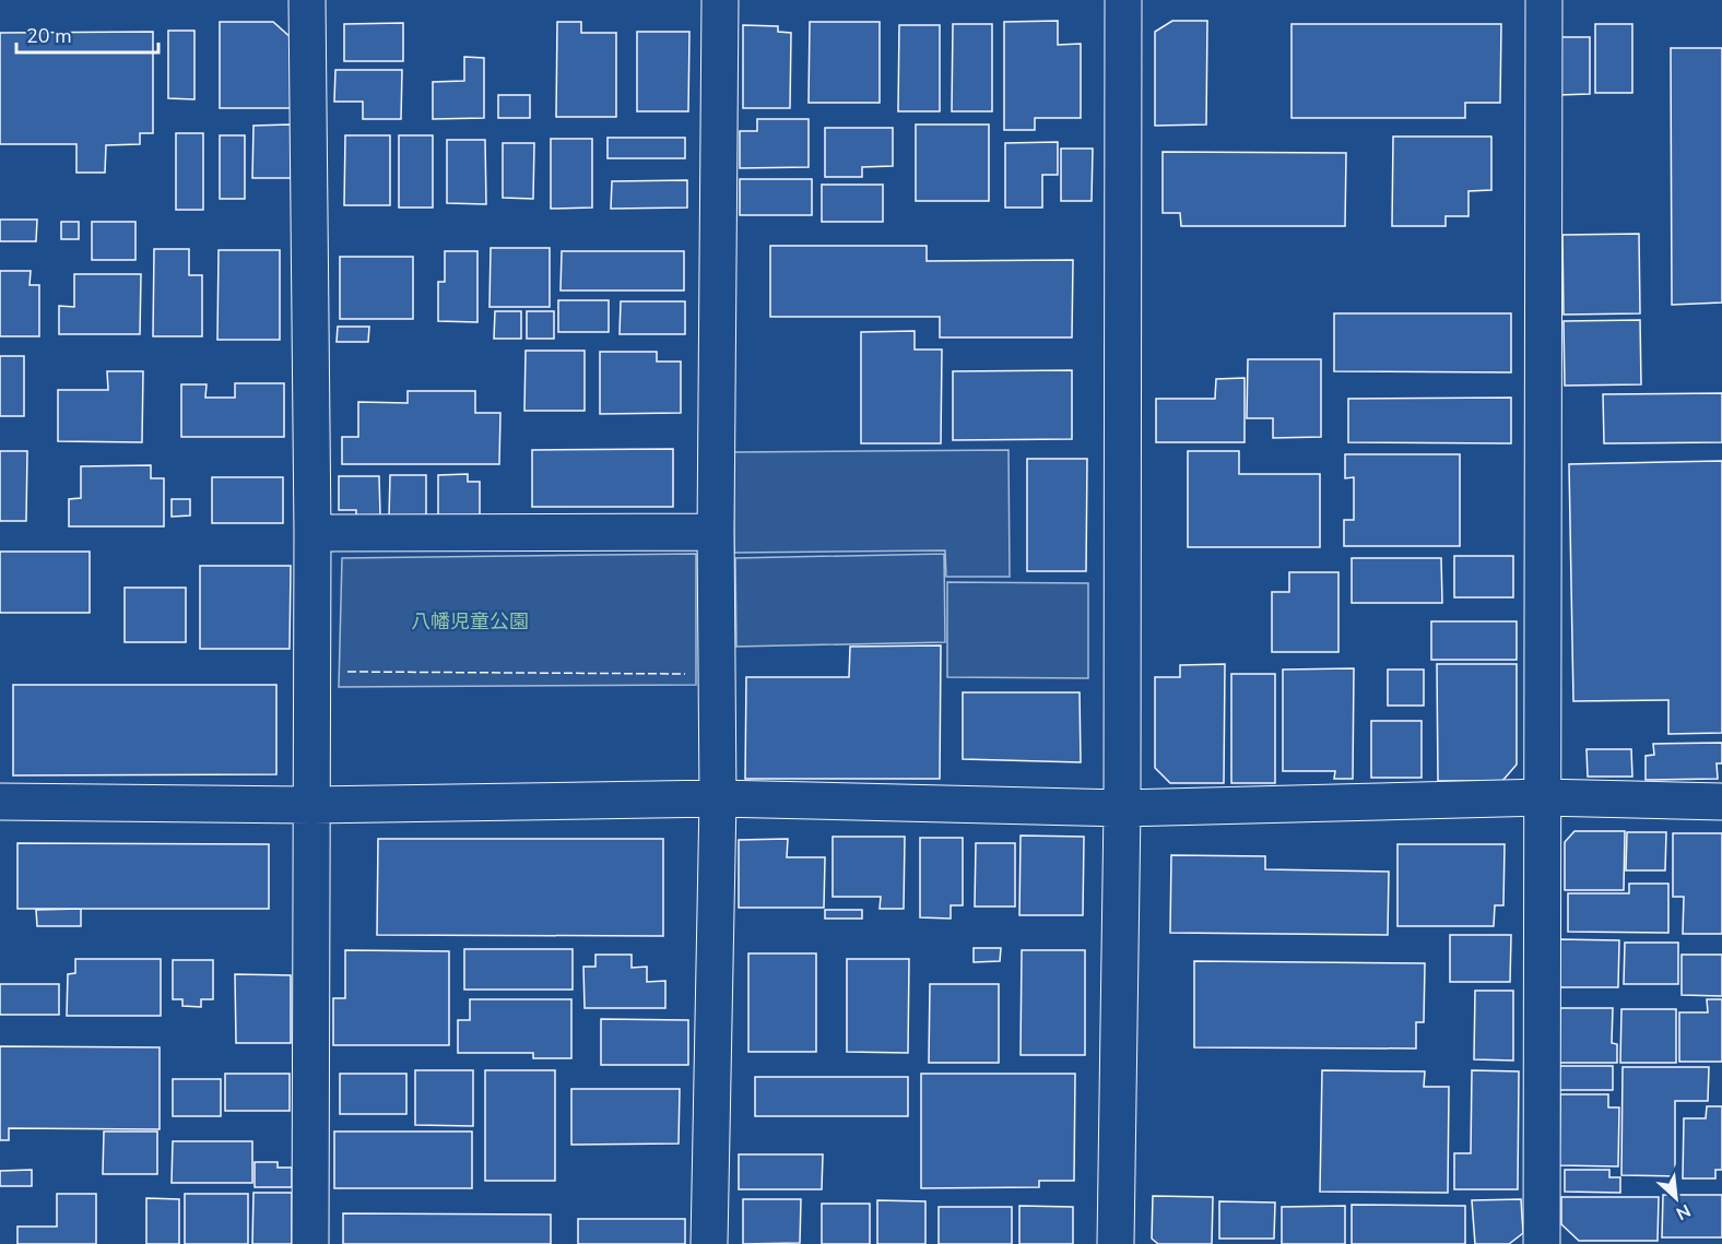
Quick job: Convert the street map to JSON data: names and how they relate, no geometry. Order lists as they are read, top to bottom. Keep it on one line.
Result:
{"parks":["八幡児童公園"],"scale_bar":"20 m","north":"bottom right"}
